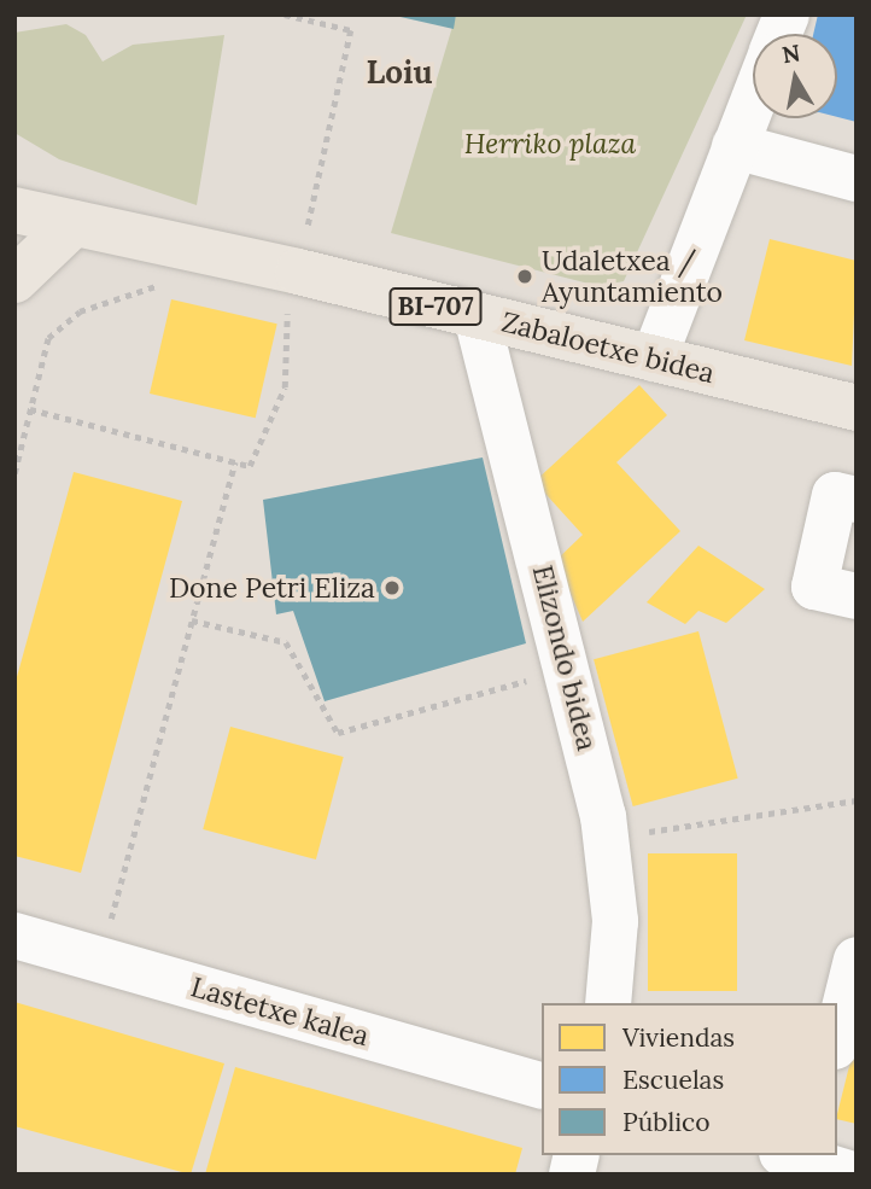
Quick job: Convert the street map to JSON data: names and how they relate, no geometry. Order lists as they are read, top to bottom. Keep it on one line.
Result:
{"streets":{"main road":["BI-707","Zabaloetxe bidea"],"street":["Elizondo bidea","Lastetxe kalea"]},"crossings":[["Zabaloetxe bidea","Elizondo bidea"]],"districts":["Loiu"],"parks":["Herriko plaza"],"places":["Udaletxea / Ayuntamiento","Done Petri Eliza"],"legend":["Viviendas","Escuelas","Público"],"north":"top"}
